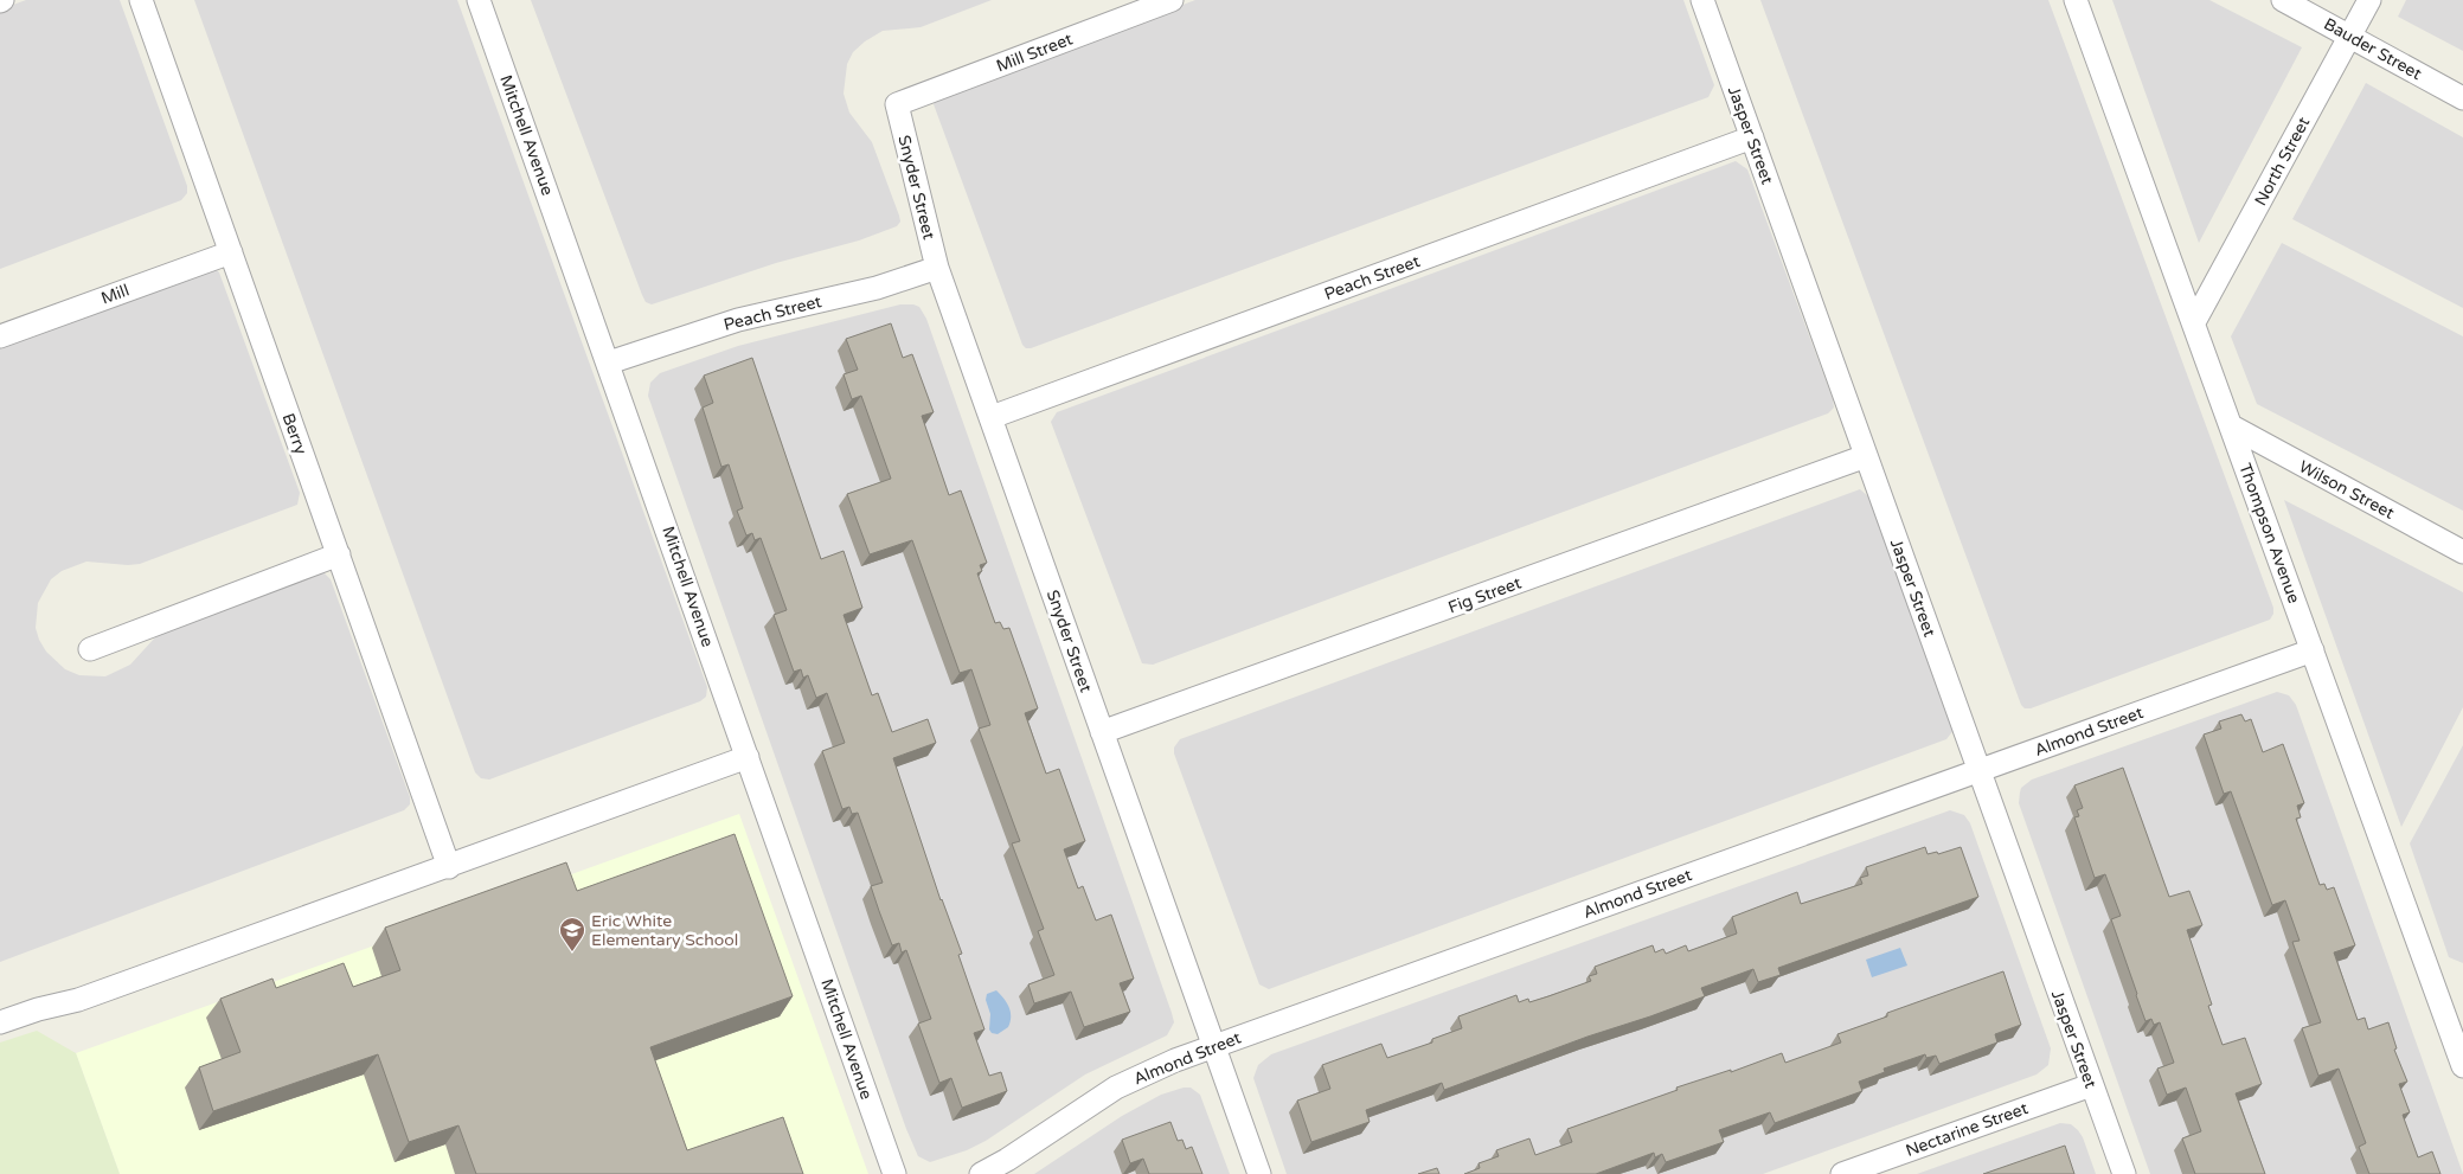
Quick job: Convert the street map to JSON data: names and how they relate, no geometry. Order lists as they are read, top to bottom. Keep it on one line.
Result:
{"streets":{"street":["Bauder Street","Mill Street","Mitchell Avenue","Jasper Street","North Street","Snyder Street","Peach Street","Mill","Berry","Wilson Street","Thompson Avenue","Fig Street","Almond Street","Nectarine Street"]},"crossings":[["Bauder Street","North Street"],["Mill Street","Snyder Street"],["Mitchell Avenue","Peach Street"],["Jasper Street","Peach Street"],["Jasper Street","Fig Street"],["Jasper Street","Almond Street"],["Jasper Street","Nectarine Street"],["North Street","Thompson Avenue"],["Snyder Street","Peach Street"],["Snyder Street","Fig Street"],["Snyder Street","Almond Street"],["Mill","Berry"],["Wilson Street","Thompson Avenue"],["Thompson Avenue","Almond Street"]],"places":{"school or university":["Eric White Elementary School"]}}
